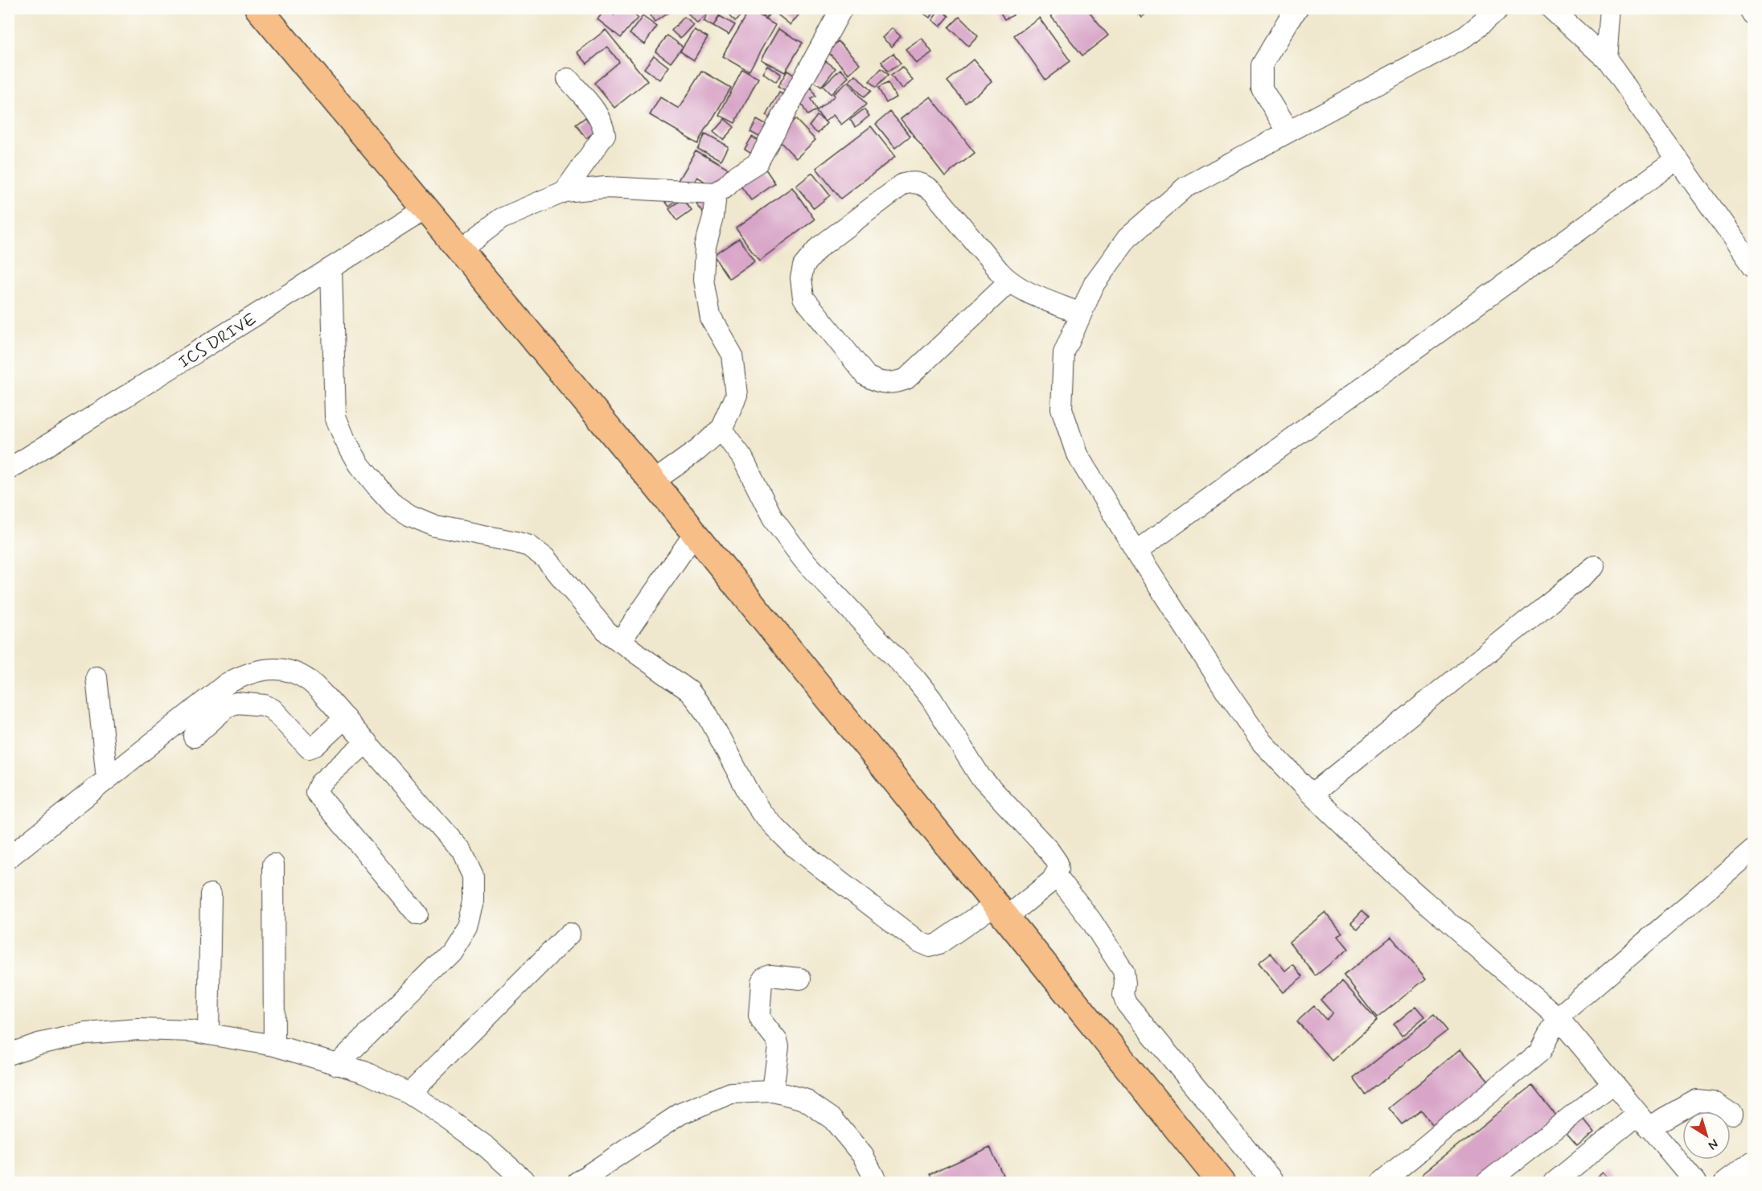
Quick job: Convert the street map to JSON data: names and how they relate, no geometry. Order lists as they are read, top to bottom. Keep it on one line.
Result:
{"streets":{"street":["ICS DRIVE"]},"north":"bottom right"}
